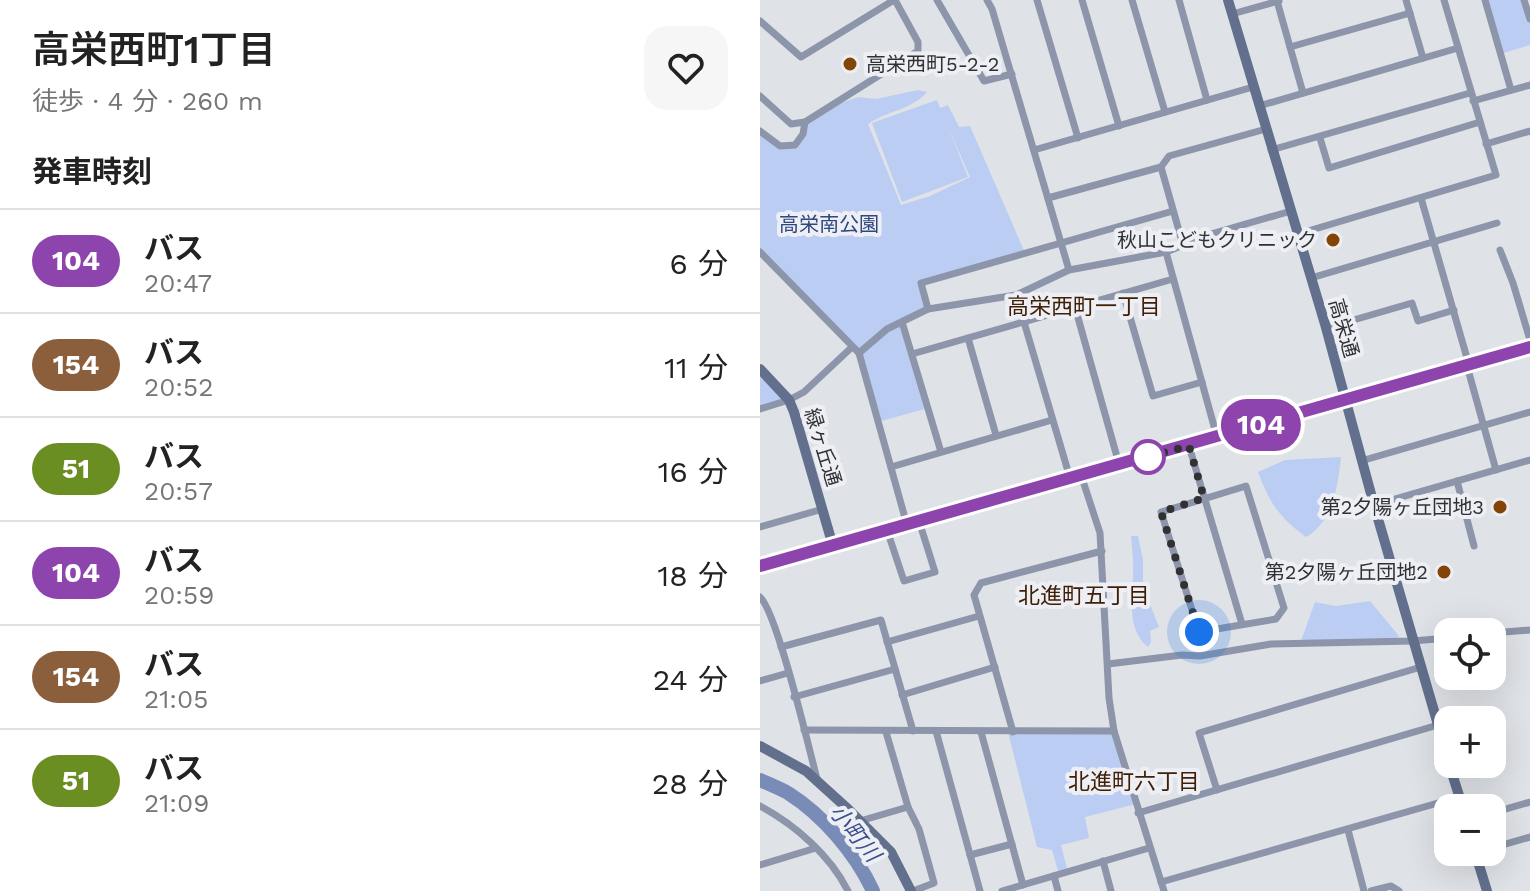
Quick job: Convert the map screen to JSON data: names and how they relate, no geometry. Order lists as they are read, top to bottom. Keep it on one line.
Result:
{"streets":{"street":["高栄通","緑ヶ丘通"]},"districts":["高栄西町一丁目","北進町五丁目","北進町六丁目"],"water":["小町川"],"parks":["高栄南公園"],"places":["高栄西町5-2-2","秋山こどもクリニック","第2夕陽ヶ丘団地3","第2夕陽ヶ丘団地2"],"lines":["bus line 104"],"page":{"heading":[["高栄西町1丁目","徒歩 · 4 分 · 260 m"],"発車時刻"],"on_map":"104","list":[{"mark":"104","name":"バス","note":"20:47","value":"6 分"},{"mark":"154","name":"バス","note":"20:52","value":"11 分"},{"mark":"51","name":"バス","note":"20:57","value":"16 分"},{"mark":"104","name":"バス","note":"20:59","value":"18 分"},{"mark":"154","name":"バス","note":"21:05","value":"24 分"},{"mark":"51","name":"バス","note":"21:09","value":"28 分"}],"map_buttons":["+","−"]}}
